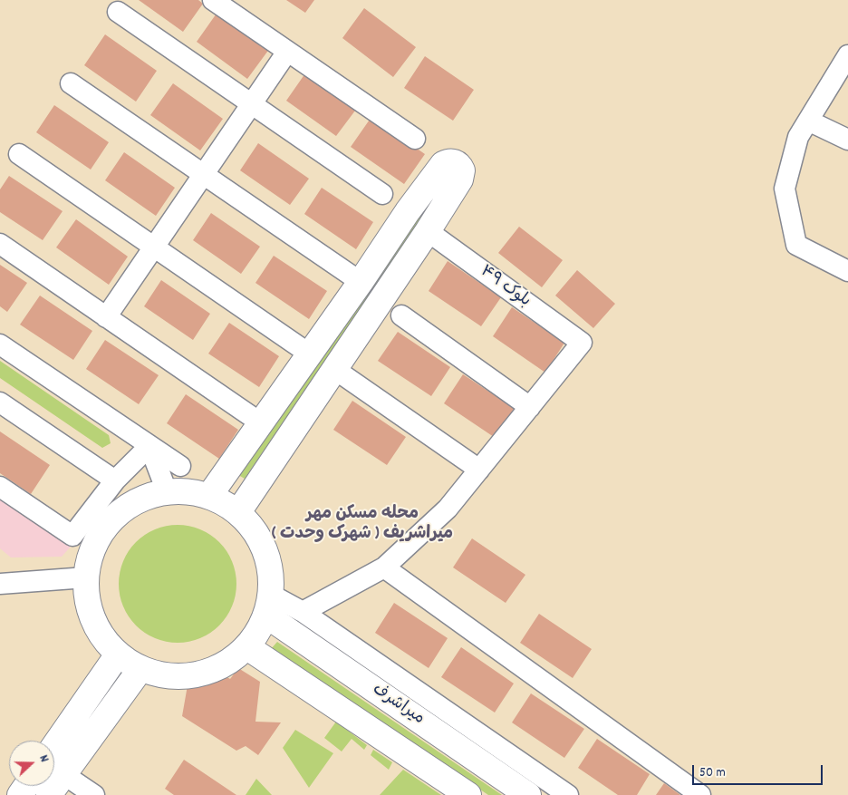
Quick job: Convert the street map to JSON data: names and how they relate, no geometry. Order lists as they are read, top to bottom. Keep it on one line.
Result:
{"streets":{"street":["بلوک ۴۹","میراشرف"]},"districts":["محله مسکن مهر میراشریف ( شهرک وحدت )"],"scale_bar":"50 m","north":"right"}
